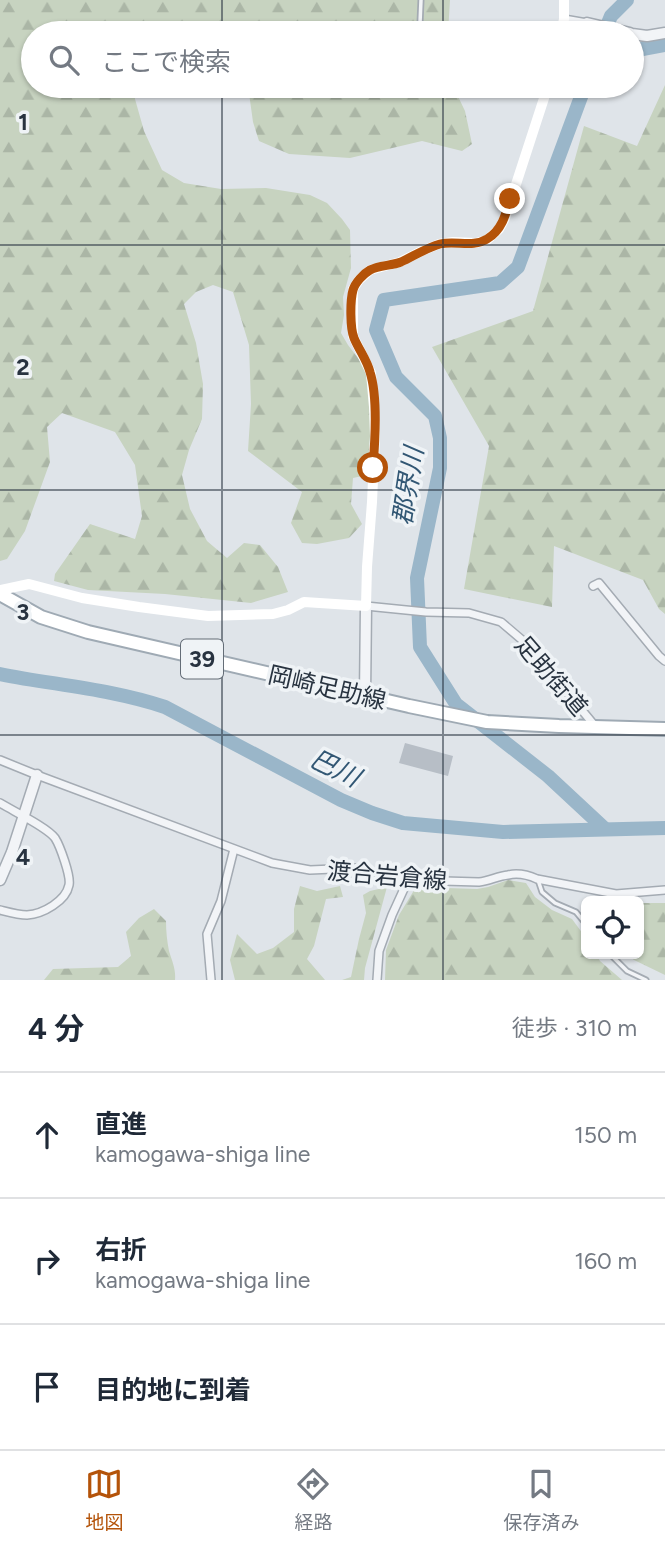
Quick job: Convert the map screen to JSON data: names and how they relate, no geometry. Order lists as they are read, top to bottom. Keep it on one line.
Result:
{"streets":{"main road":["39","岡崎足助線"],"street":["足助街道","渡合岩倉線"]},"crossings":[["足助街道","岡崎足助線"]],"water":["郡界川","巴川"],"page":{"search":"ここで検索","heading":["4 分","徒歩 · 310 m"],"list":[["直進","kamogawa-shiga line","150 m"],["右折","kamogawa-shiga line","160 m"],"目的地に到着"],"nav":["地図","経路","保存済み"]},"grid":{"rows":["1","2","3","4"]}}
